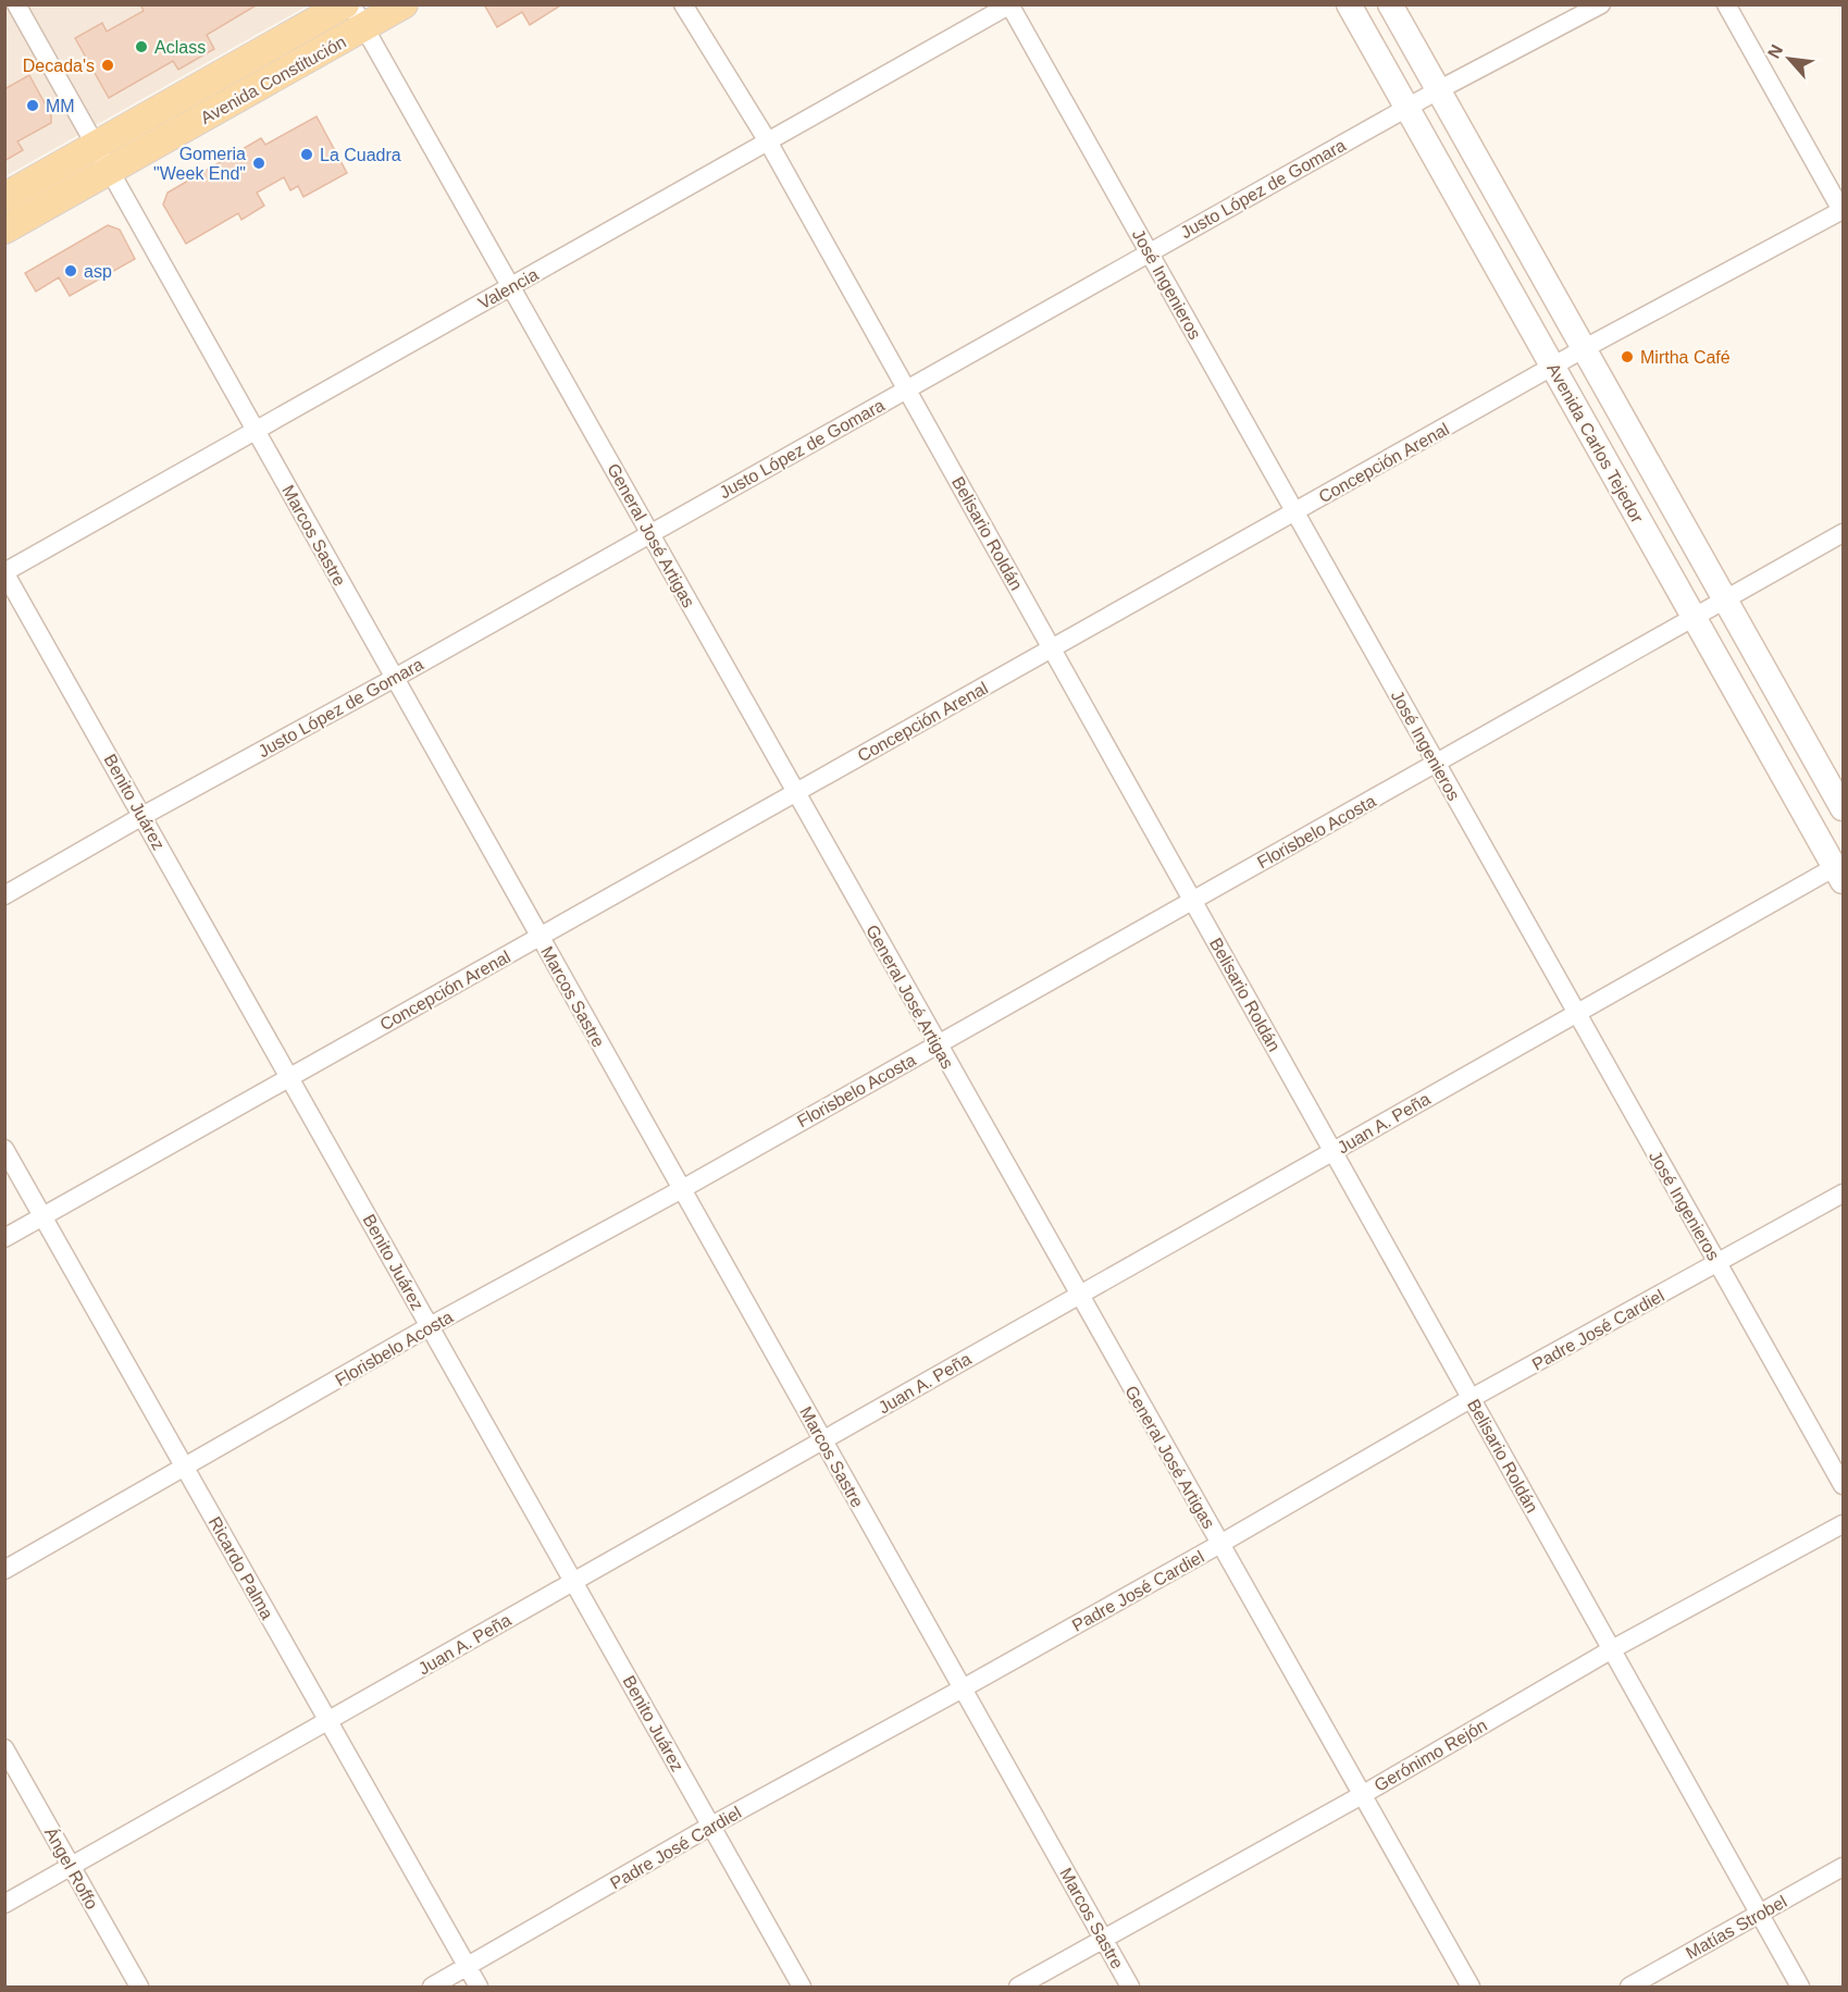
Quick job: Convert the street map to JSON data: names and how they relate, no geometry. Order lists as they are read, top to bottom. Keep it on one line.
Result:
{"streets":{"main road":["Avenida Constitución","Avenida Carlos Tejedor"],"street":["Justo López de Gomara","José Ingenieros","Valencia","Concepción Arenal","Belisario Roldán","Marcos Sastre","General José Artigas","Benito Juárez","Florisbelo Acosta","Juan A. Peña","Padre José Cardiel","Ricardo Palma","Gerónimo Rejón","Ángel Roffo","Matías Strobel"]},"crossings":[["Avenida Constitución","Marcos Sastre"],["Avenida Constitución","General José Artigas"],["Justo López de Gomara","José Ingenieros"],["Justo López de Gomara","Avenida Carlos Tejedor"],["Justo López de Gomara","Belisario Roldán"],["Justo López de Gomara","Marcos Sastre"],["Justo López de Gomara","General José Artigas"],["Justo López de Gomara","Benito Juárez"],["José Ingenieros","Valencia"],["José Ingenieros","Concepción Arenal"],["José Ingenieros","Florisbelo Acosta"],["José Ingenieros","Juan A. Peña"],["José Ingenieros","Padre José Cardiel"],["Valencia","Belisario Roldán"],["Valencia","Marcos Sastre"],["Valencia","General José Artigas"],["Valencia","Benito Juárez"],["Avenida Carlos Tejedor","Concepción Arenal"],["Avenida Carlos Tejedor","Florisbelo Acosta"],["Avenida Carlos Tejedor","Juan A. Peña"],["Concepción Arenal","Belisario Roldán"],["Concepción Arenal","Marcos Sastre"],["Concepción Arenal","General José Artigas"],["Concepción Arenal","Benito Juárez"],["Concepción Arenal","Ricardo Palma"],["Belisario Roldán","Florisbelo Acosta"],["Belisario Roldán","Juan A. Peña"],["Belisario Roldán","Padre José Cardiel"],["Belisario Roldán","Gerónimo Rejón"],["Belisario Roldán","Matías Strobel"],["Marcos Sastre","Florisbelo Acosta"],["Marcos Sastre","Juan A. Peña"],["Marcos Sastre","Padre José Cardiel"],["Marcos Sastre","Gerónimo Rejón"],["General José Artigas","Florisbelo Acosta"],["General José Artigas","Juan A. Peña"],["General José Artigas","Padre José Cardiel"],["General José Artigas","Gerónimo Rejón"],["Benito Juárez","Florisbelo Acosta"],["Benito Juárez","Juan A. Peña"],["Benito Juárez","Padre José Cardiel"],["Florisbelo Acosta","Ricardo Palma"],["Juan A. Peña","Ricardo Palma"],["Juan A. Peña","Ángel Roffo"],["Padre José Cardiel","Ricardo Palma"]],"places":["Aclass","Decada's","MM","La Cuadra","Gomeria \"Week End\"","asp","Mirtha Café"],"north":"top left"}
